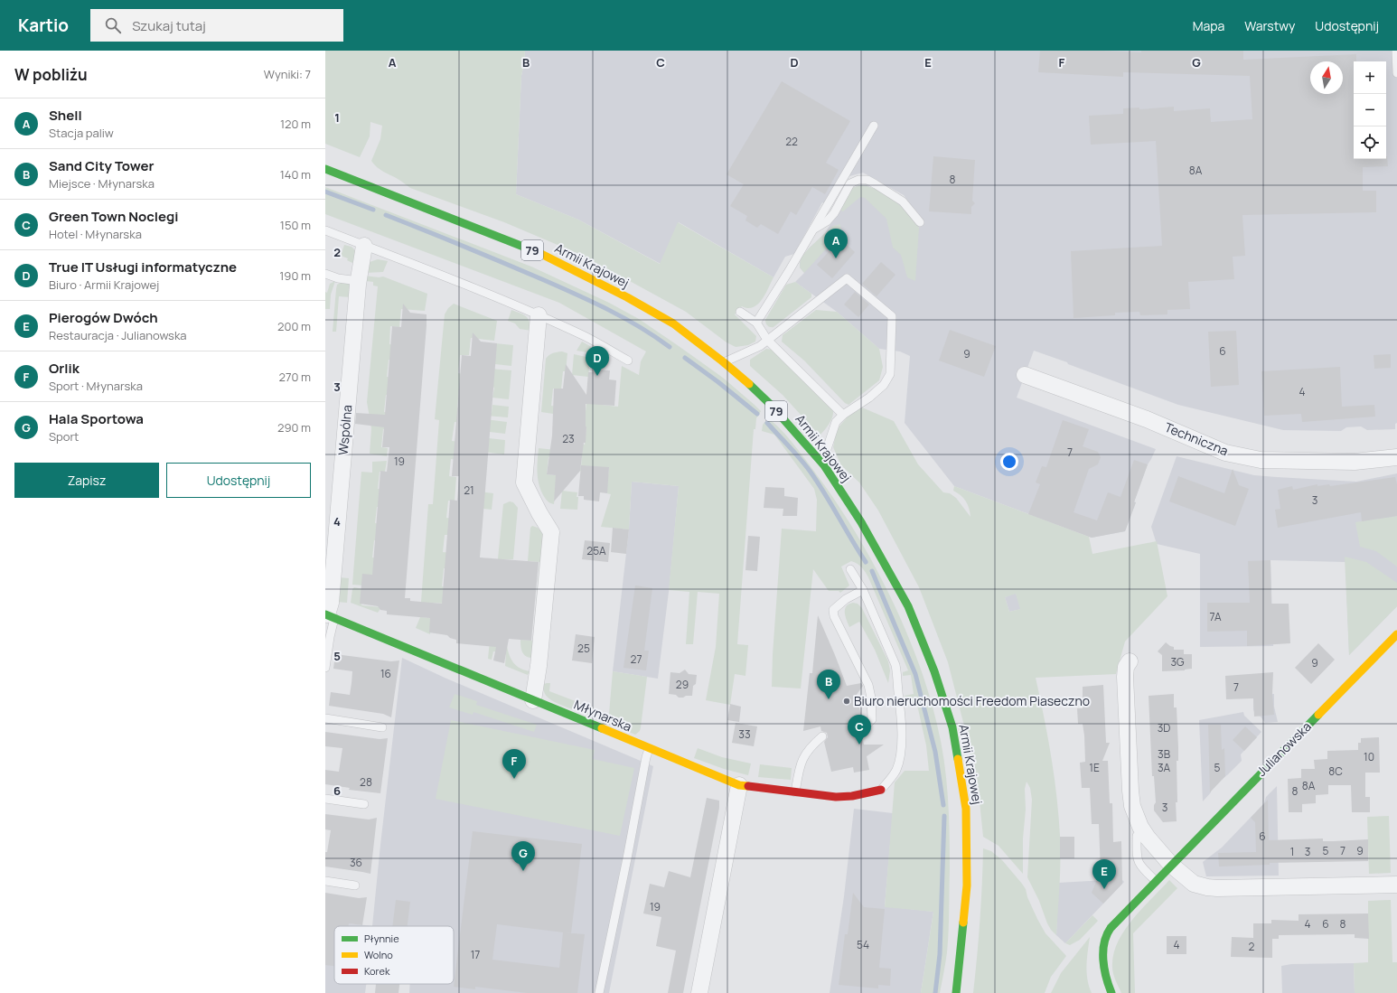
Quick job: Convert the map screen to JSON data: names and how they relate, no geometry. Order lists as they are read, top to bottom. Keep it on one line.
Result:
{"streets":{"main road":["79","Armii Krajowej","Młynarska","Julianowska"],"street":["Wspólna","Techniczna"]},"crossings":[["Wspólna","Młynarska"]],"places":["Biuro nieruchomości Freedom Piaseczno"],"house_numbers":["22","8A","8","6","9","4","23","7","19","21","3","25A","7A","25","27","3G","9","16","29","7","3D","33","3B","10","1E","3A","5","8C","28","8A","8","3","6","5","7","9","1","3","36","19","4","6","8","54","4","2","17"],"legend":["Płynnie","Wolno","Korek"],"north":"top","page":{"header":"Kartio","search":"Szukaj tutaj","nav":["Mapa","Warstwy","Udostępnij"],"heading":["W pobliżu","Wyniki: 7"],"map_buttons":["+","−"],"list":[{"mark":"A","name":"Shell","note":"Stacja paliw","value":"120 m"},{"mark":"B","name":"Sand City Tower","note":"Miejsce · Młynarska","value":"140 m"},{"mark":"C","name":"Green Town Noclegi","note":"Hotel · Młynarska","value":"150 m"},{"mark":"D","name":"True IT Usługi informatyczne","note":"Biuro · Armii Krajowej","value":"190 m"},{"mark":"E","name":"Pierogów Dwóch","note":"Restauracja · Julianowska","value":"200 m"},{"mark":"F","name":"Orlik","note":"Sport · Młynarska","value":"270 m"},{"mark":"G","name":"Hala Sportowa","note":"Sport","value":"290 m"}],"pins":["A","D","B","C","F","G","E"],"buttons":["Zapisz","Udostępnij"]},"grid":{"columns":["A","B","C","D","E","F","G"],"rows":["1","2","3","4","5","6"]}}
